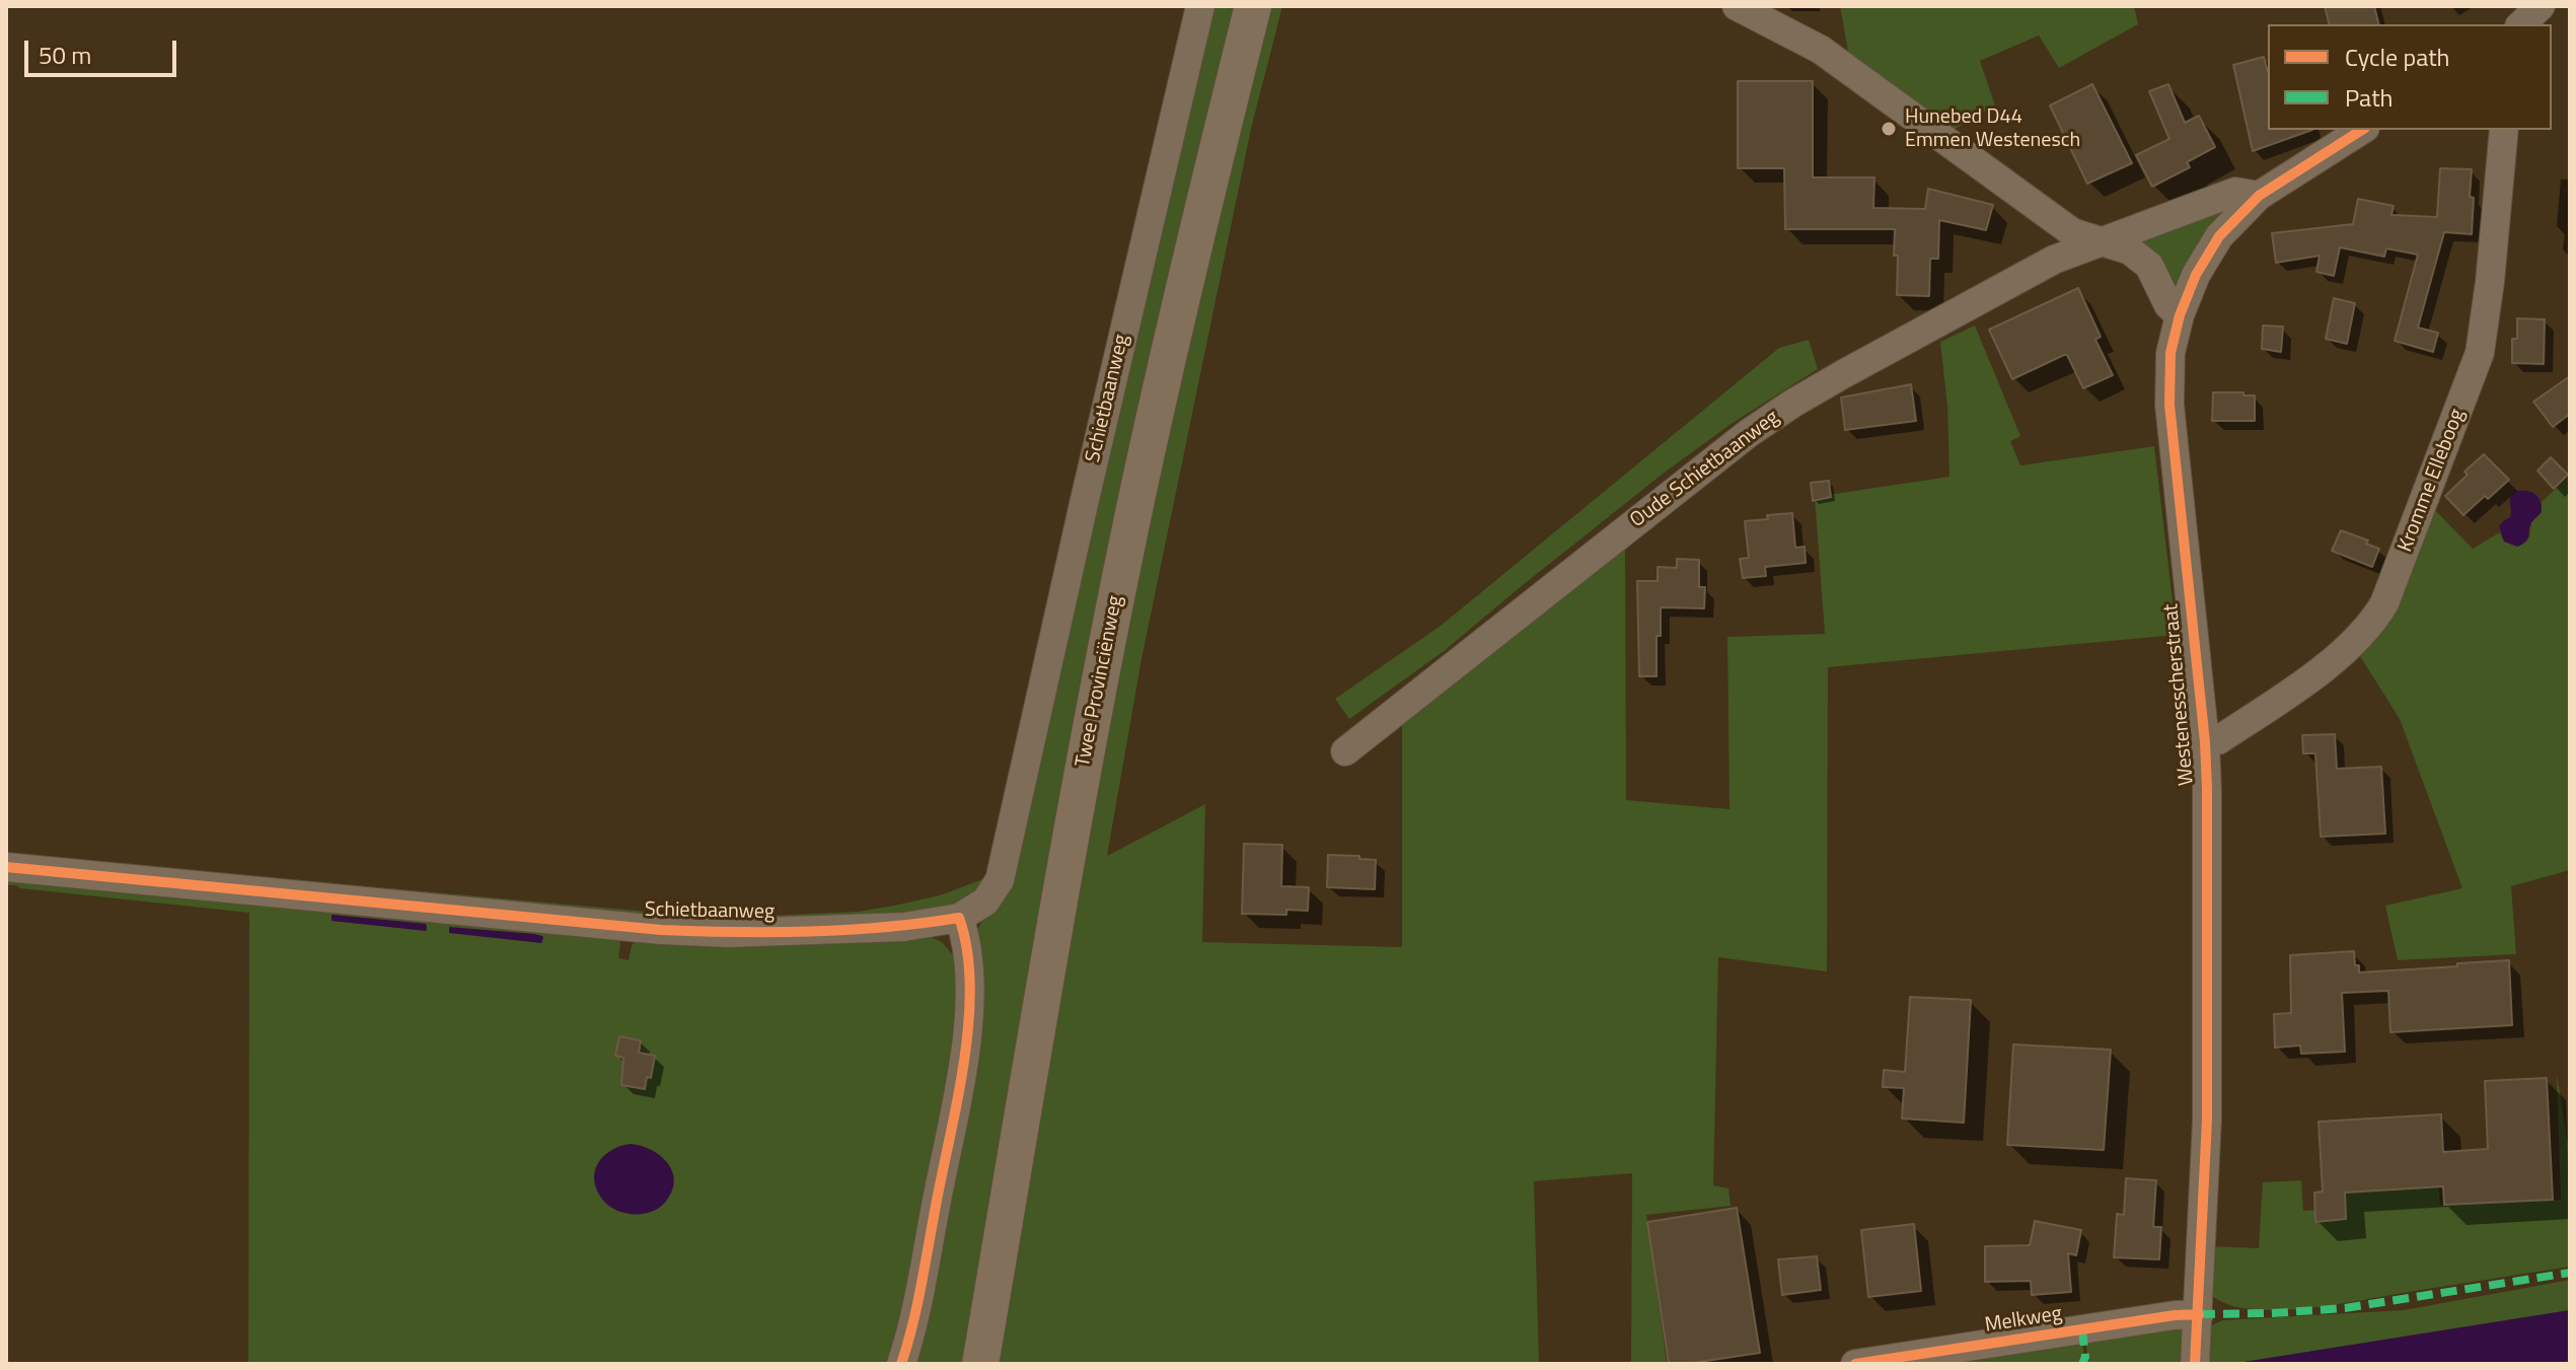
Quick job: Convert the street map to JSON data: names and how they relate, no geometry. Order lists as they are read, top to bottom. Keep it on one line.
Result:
{"streets":{"main road":["Twee Provinciënweg"],"street":["Schietbaanweg","Oude Schietbaanweg","Kromme Elleboog","Westenesscherstraat","Melkweg"]},"crossings":[["Oude Schietbaanweg","Westenesscherstraat"],["Kromme Elleboog","Westenesscherstraat"],["Westenesscherstraat","Melkweg"]],"places":["Hunebed D44 Emmen Westenesch"],"legend":["Cycle path","Path"],"scale_bar":"50 m"}
